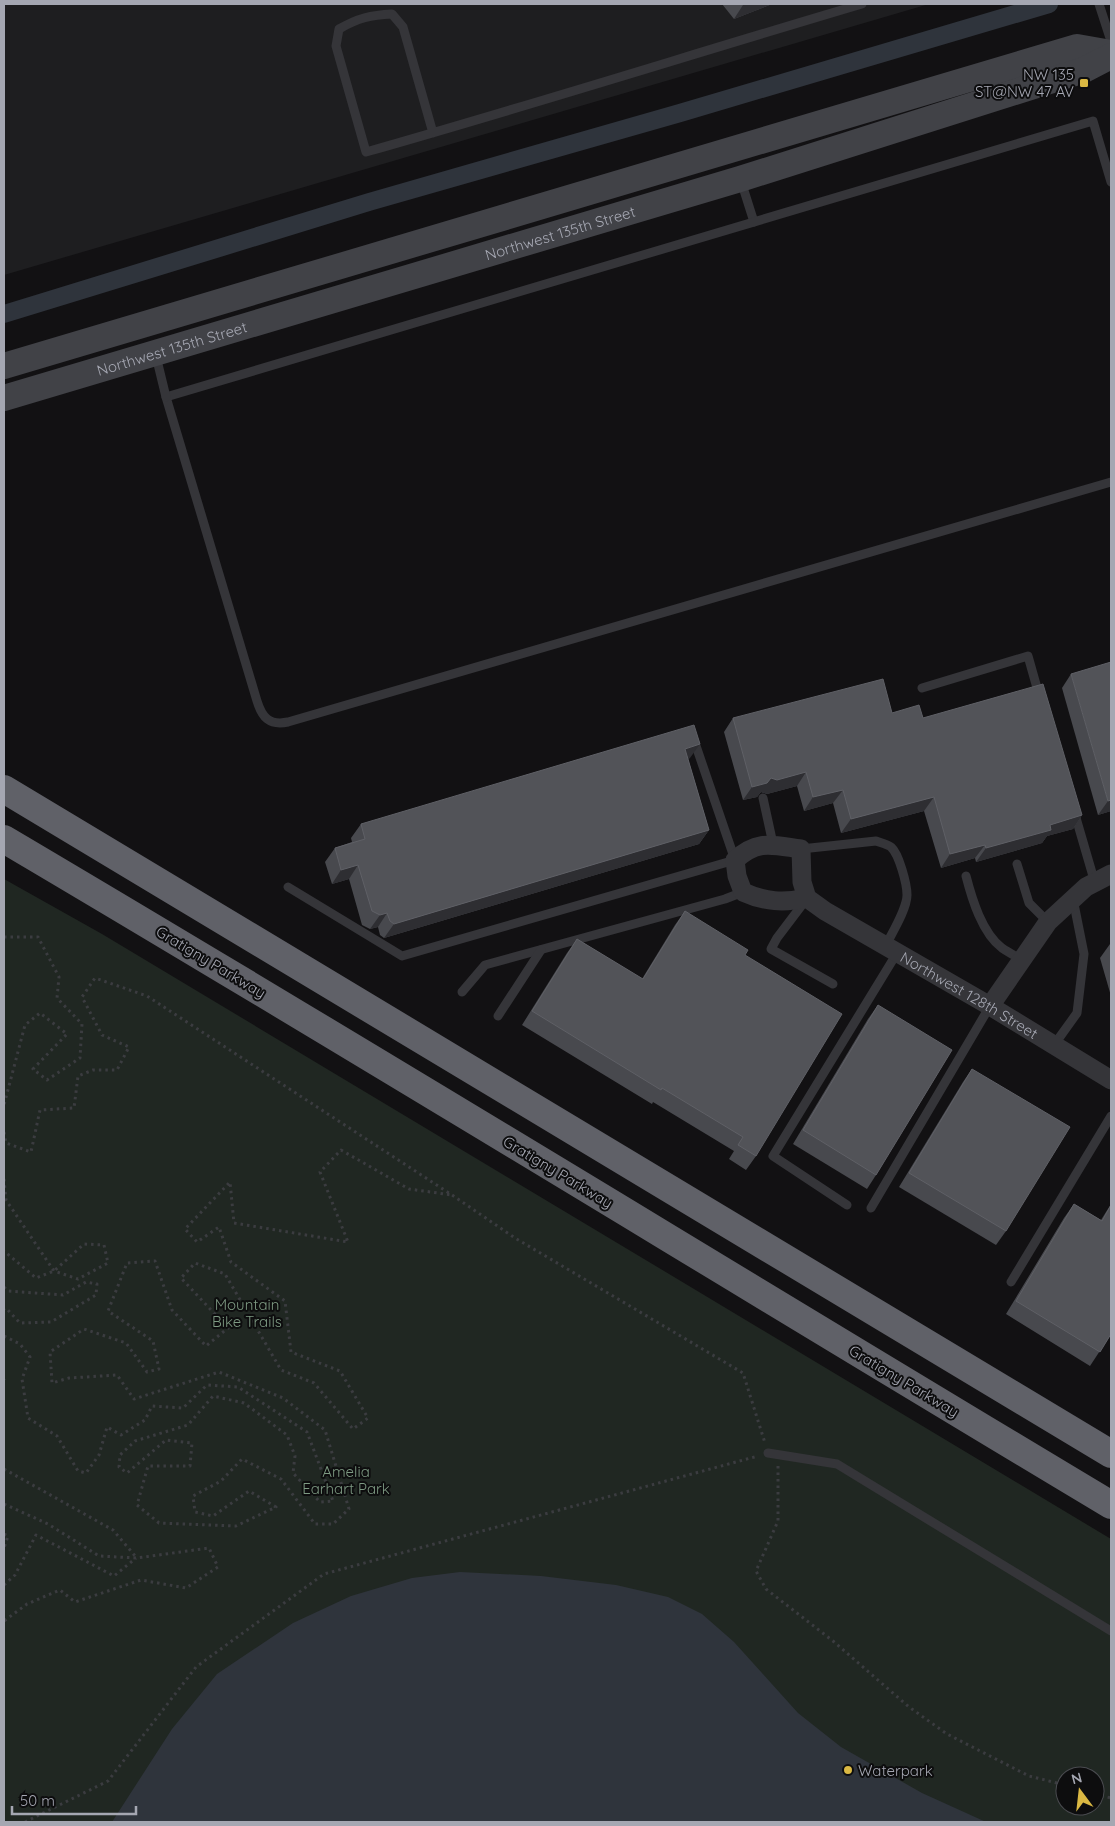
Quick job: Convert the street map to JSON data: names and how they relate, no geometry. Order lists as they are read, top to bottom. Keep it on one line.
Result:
{"streets":{"highway":["Gratigny Parkway"],"main road":["Northwest 135th Street"],"street":["Northwest 128th Street"]},"parks":["Mountain Bike Trails","Amelia Earhart Park"],"places":{"transit":["NW 135 ST@NW 47 AV"],"other":["Waterpark"]},"scale_bar":"50 m","north":"top"}
